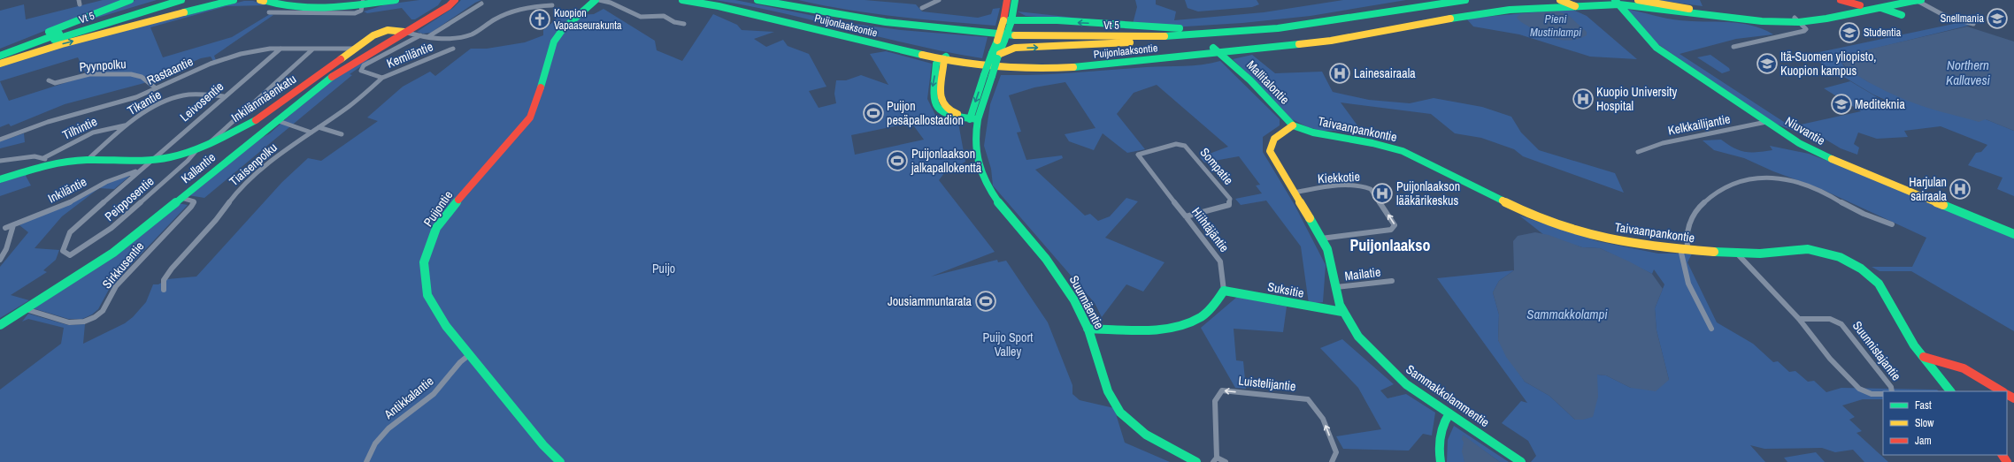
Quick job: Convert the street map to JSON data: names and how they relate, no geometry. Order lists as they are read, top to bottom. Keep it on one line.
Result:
{"streets":{"main road":["Vt 5","Puijonlaaksontie","Mallitalontie","Inkilänmäenkatu","Taivaanpankontie","Niuvantie","Kallantie","Puijontie","Suksitie","Suurmäentie","Sammakkolammentie"],"street":["Kemiläntie","Pyynpolku","Rastaantie","Leivosentie","Tikantie","Kelkkailijantie","Tilhintie","Tiaisenpolku","Sompatie","Kiekkotie","Inkiläntie","Peipposentie","Hiihtäjäntie","Sirkkusentie","Mailatie","Suunnistajantie","Luistelijantie","Antikkalantie"]},"crossings":[["Puijonlaaksontie","Mallitalontie"],["Kemiläntie","Tiaisenpolku"],["Pyynpolku","Rastaantie"],["Rastaantie","Inkilänmäenkatu"],["Rastaantie","Leivosentie"],["Mallitalontie","Taivaanpankontie"],["Mallitalontie","Sammakkolammentie"],["Inkilänmäenkatu","Leivosentie"],["Inkilänmäenkatu","Tikantie"],["Inkilänmäenkatu","Tilhintie"],["Inkilänmäenkatu","Kallantie"],["Inkilänmäenkatu","Peipposentie"],["Leivosentie","Tikantie"],["Leivosentie","Inkiläntie"],["Leivosentie","Peipposentie"],["Tikantie","Tilhintie"],["Kelkkailijantie","Niuvantie"],["Taivaanpankontie","Suunnistajantie"],["Sompatie","Hiihtäjäntie"],["Kallantie","Sirkkusentie"],["Kiekkotie","Sammakkolammentie"],["Inkiläntie","Peipposentie"],["Puijontie","Antikkalantie"],["Hiihtäjäntie","Suksitie"],["Mailatie","Sammakkolammentie"],["Suksitie","Sammakkolammentie"]],"districts":["Puijonlaakso"],"water":["Pieni Mustinlampi","Northern Kallavesi","Sammakkolampi"],"parks":["Puijo","Puijo Sport Valley"],"places":{"school or university":["Snellmania","Studentia","Itä-Suomen yliopisto, Kuopion kampus","Mediteknia"],"church":["Kuopion Vapaaseurakunta"],"hospital":["Lainesairaala","Kuopio University Hospital","Harjulan sairaala","Puijonlaakson lääkärikeskus"],"sports":["Puijon pesäpallostadion","Puijonlaakson jalkapallokenttä","Jousiammuntarata"]},"legend":["Fast","Slow","Jam"]}
